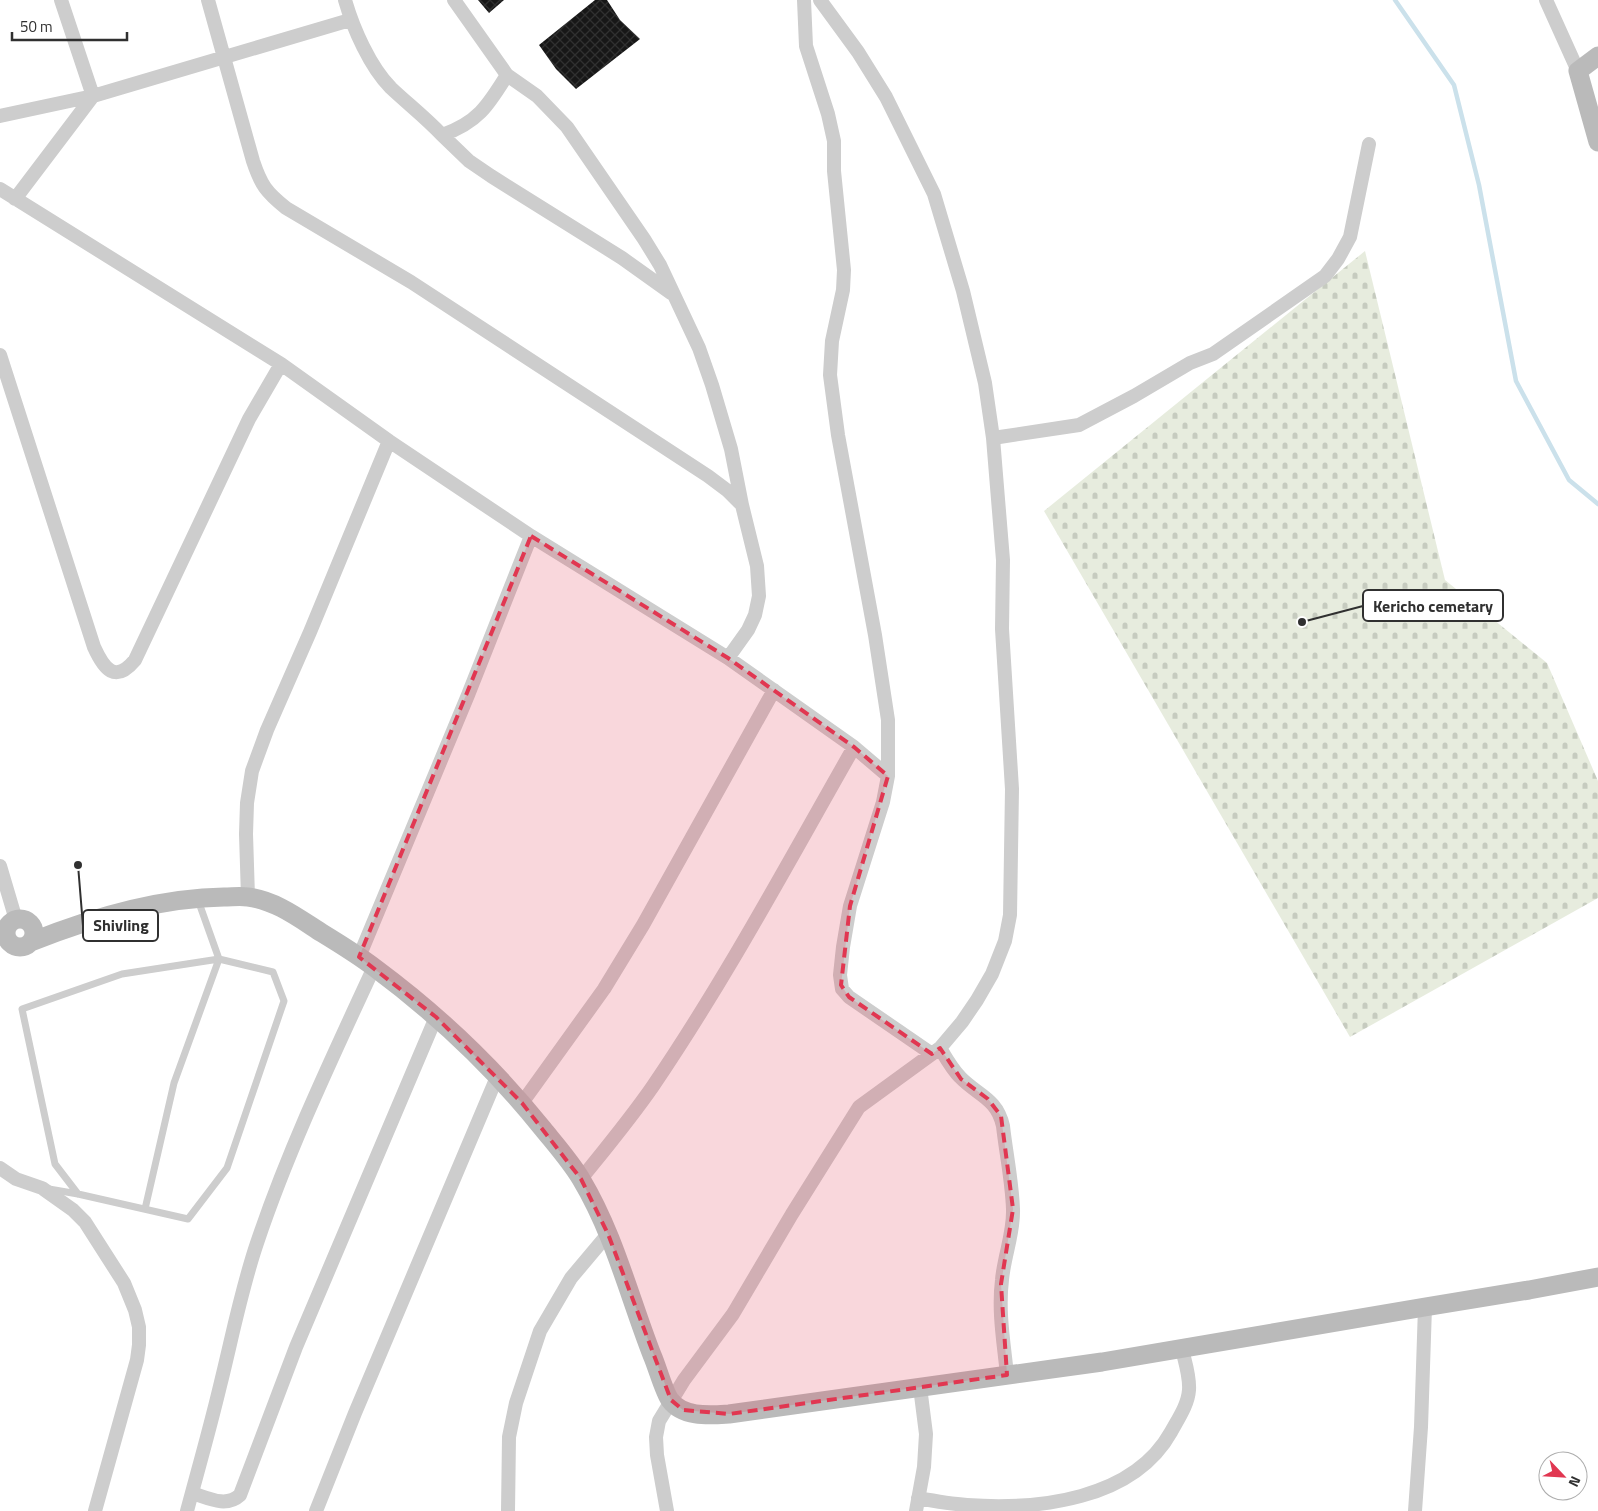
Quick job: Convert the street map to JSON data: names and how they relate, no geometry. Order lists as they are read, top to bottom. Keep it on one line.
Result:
{"places":["Kericho cemetary","Shivling"],"scale_bar":"50 m","north":"bottom right"}
